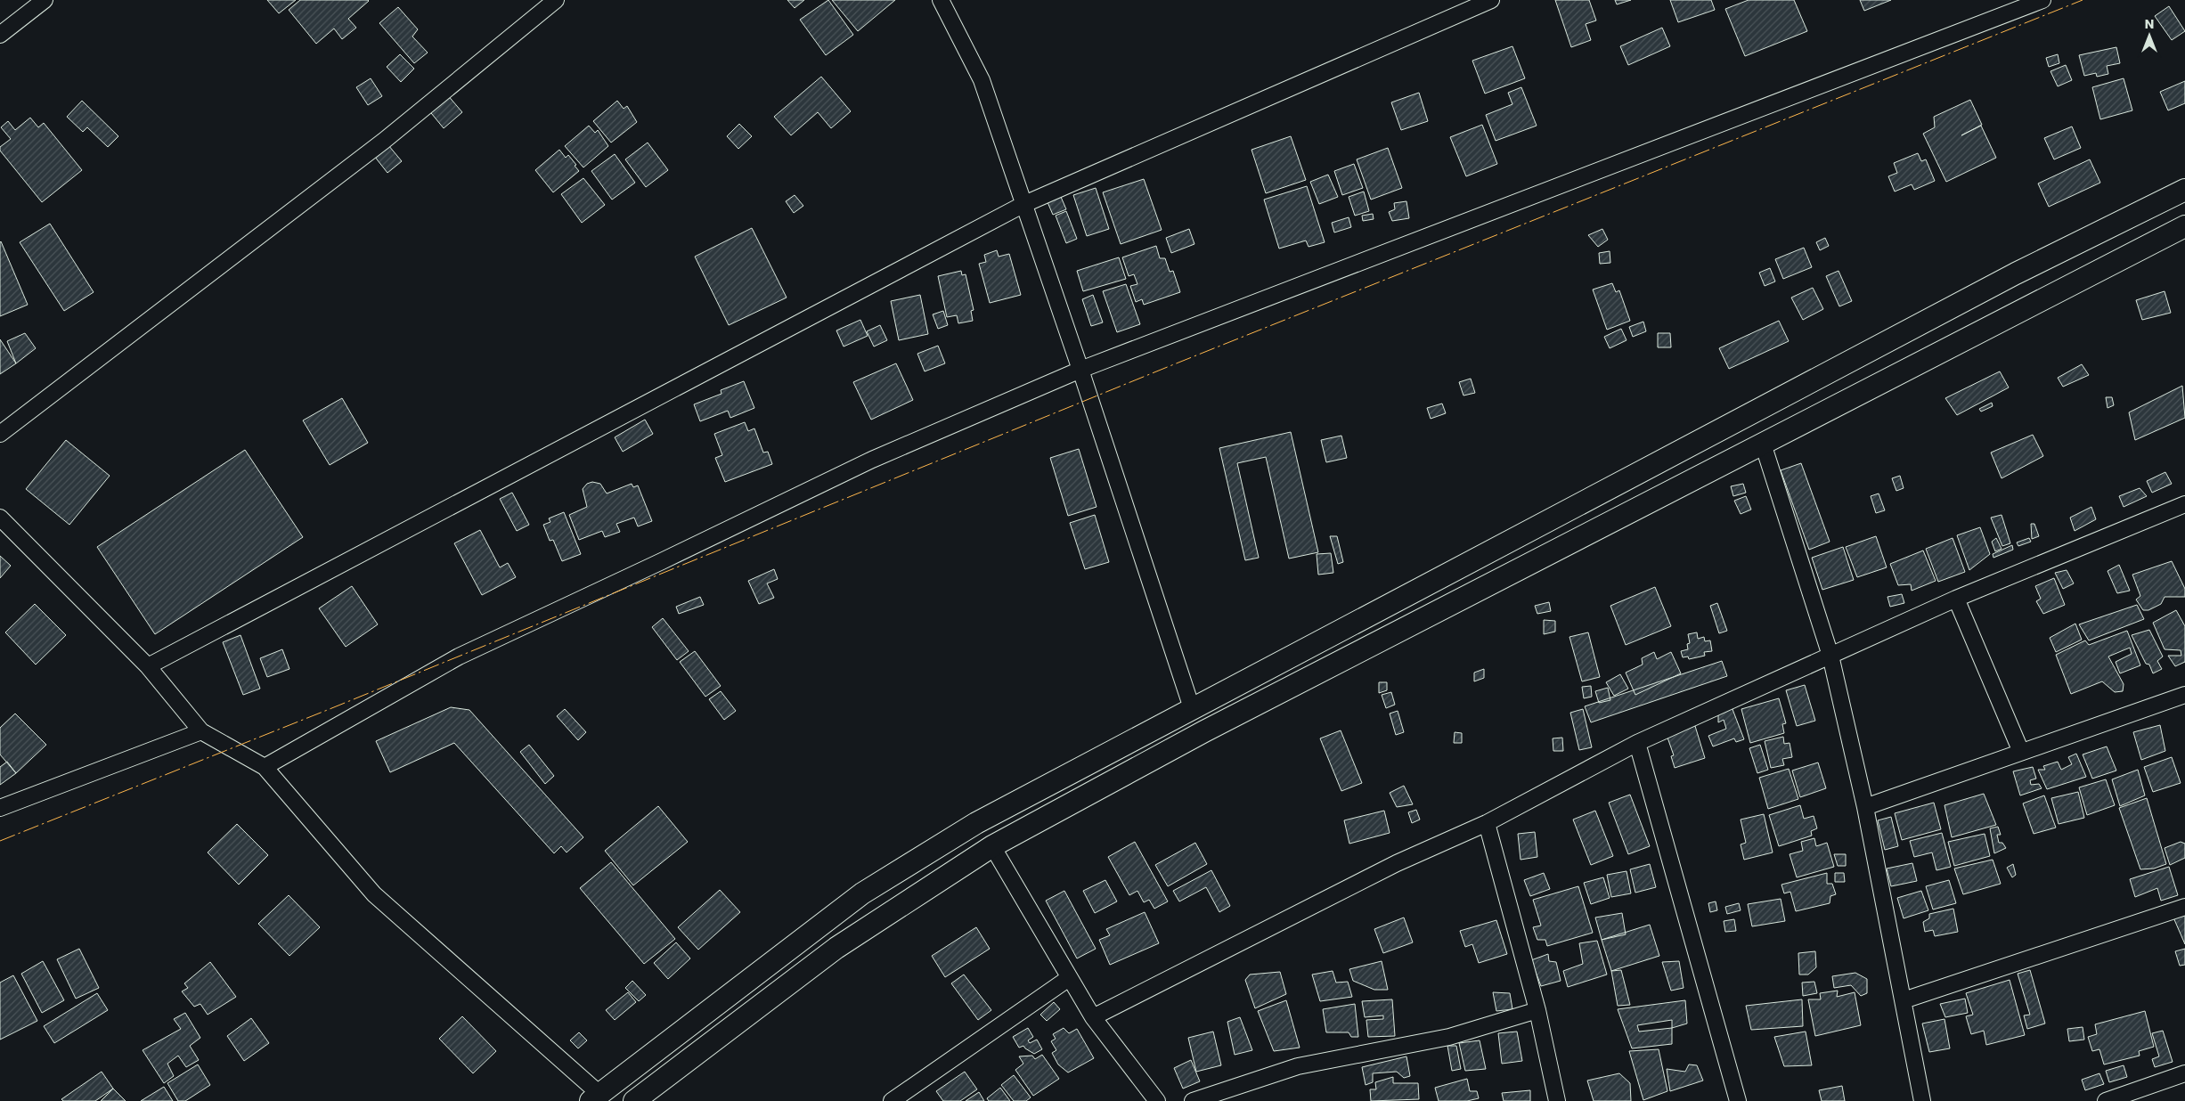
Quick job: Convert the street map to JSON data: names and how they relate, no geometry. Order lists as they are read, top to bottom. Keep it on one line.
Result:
{"north":"top"}
